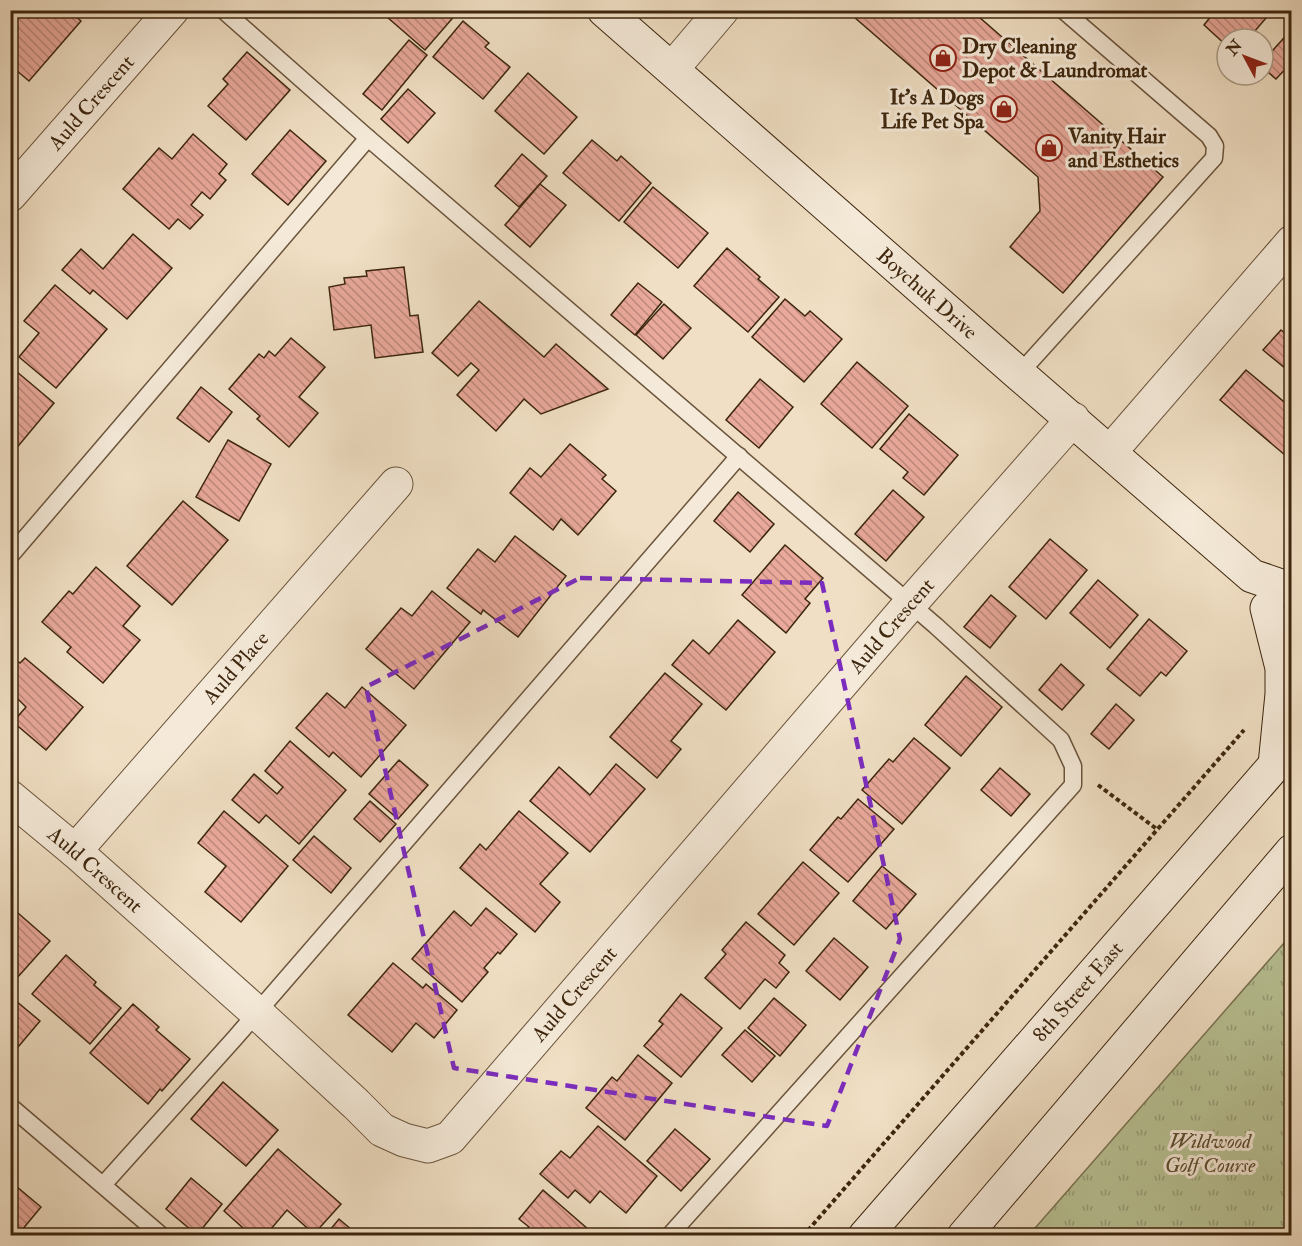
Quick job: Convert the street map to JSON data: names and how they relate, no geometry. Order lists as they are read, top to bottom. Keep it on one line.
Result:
{"streets":{"street":["Auld Crescent","Boychuk Drive","Auld Place","8th Street East"]},"crossings":[["Auld Crescent","Boychuk Drive"],["Auld Crescent","Auld Place"]],"parks":["Wildwood Golf Course"],"places":{"shop":["Dry Cleaning Depot & Laundromat","It's A Dogs Life Pet Spa","Vanity Hair and Esthetics"]},"north":"top left"}
